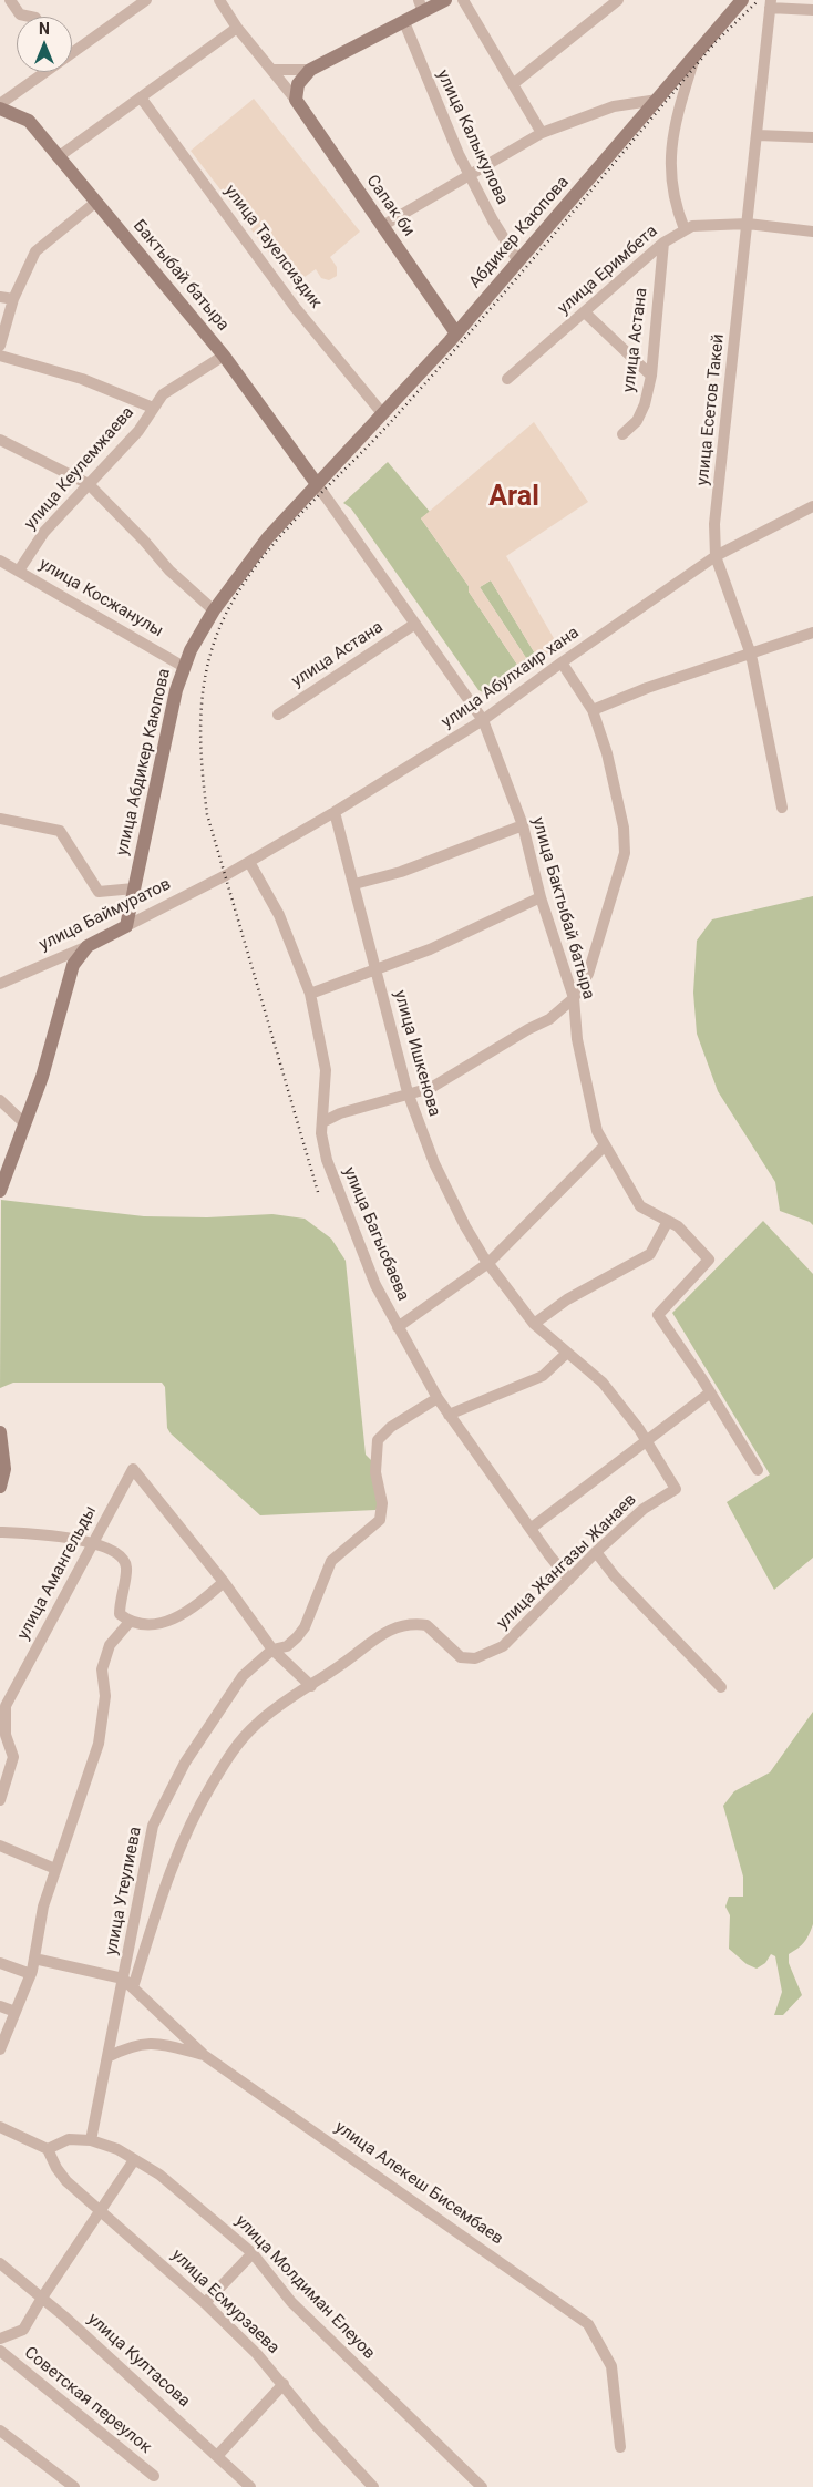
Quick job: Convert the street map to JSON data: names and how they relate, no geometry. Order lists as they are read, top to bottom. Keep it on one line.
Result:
{"streets":{"street":["улица Калыкулова","Сапак би","Абдикер Каюпова","улица Тауелсиздик","улица Еримбета","Бактыбай батыра","улица Астана","улица Есетов Такей","улица Кеулемжаева","улица Косжанулы","улица Абулхаир хана","улица Абдикер Каюпова","улица Бактыбай батыра","улица Баймуратов","улица Ишкенова","улица Багысбаева","улица Жангазы Жанаев","улица Амангельды","улица Утеулиева","улица Алекеш Бисембаев","улица Молдиман Елеуов","улица Есмурзаева","улица Култасова","Советская переулок"]},"crossings":[["улица Калыкулова","Абдикер Каюпова"],["Сапак би","Абдикер Каюпова"],["Абдикер Каюпова","улица Тауелсиздик"],["Абдикер Каюпова","Бактыбай батыра"],["Абдикер Каюпова","улица Абдикер Каюпова"],["Абдикер Каюпова","улица Бактыбай батыра"],["улица Еримбета","улица Астана"],["улица Еримбета","улица Есетов Такей"],["Бактыбай батыра","улица Кеулемжаева"],["Бактыбай батыра","улица Абдикер Каюпова"],["Бактыбай батыра","улица Бактыбай батыра"],["улица Астана","улица Бактыбай батыра"],["улица Есетов Такей","улица Абулхаир хана"],["улица Кеулемжаева","улица Косжанулы"],["улица Косжанулы","улица Абдикер Каюпова"],["улица Абулхаир хана","улица Бактыбай батыра"],["улица Абулхаир хана","улица Баймуратов"],["улица Абулхаир хана","улица Ишкенова"],["улица Абулхаир хана","улица Багысбаева"],["улица Абдикер Каюпова","улица Бактыбай батыра"],["улица Абдикер Каюпова","улица Баймуратов"],["улица Ишкенова","улица Жангазы Жанаев"],["улица Багысбаева","улица Жангазы Жанаев"],["улица Багысбаева","улица Утеулиева"],["улица Утеулиева","улица Алекеш Бисембаев"],["улица Утеулиева","улица Молдиман Елеуов"],["улица Молдиман Елеуов","улица Есмурзаева"]],"districts":["Aral"],"north":"top"}
